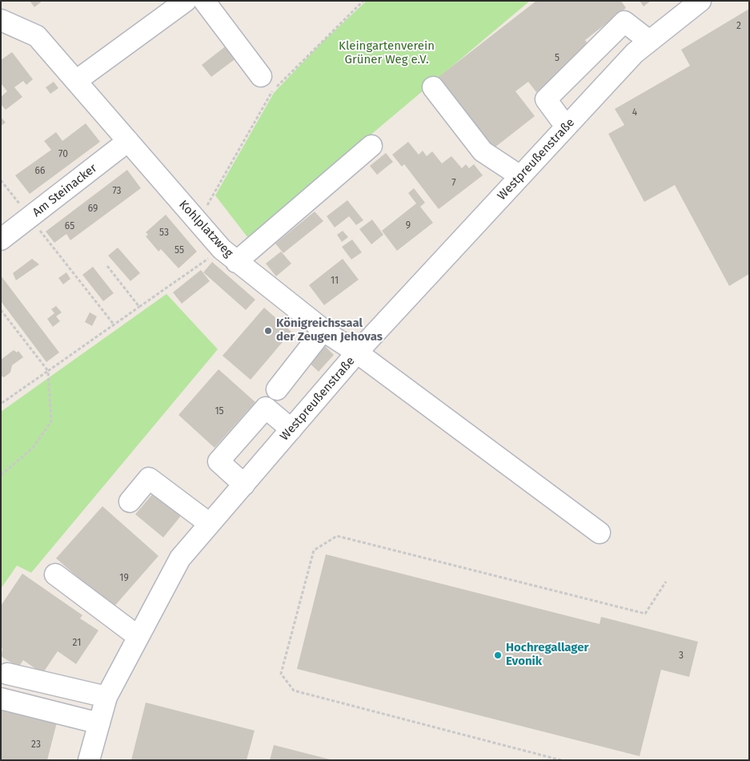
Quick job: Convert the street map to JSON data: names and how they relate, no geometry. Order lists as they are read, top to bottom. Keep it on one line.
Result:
{"streets":{"street":["Westpreußenstraße","Am Steinacker","Kohlplatzweg"]},"crossings":[["Westpreußenstraße","Kohlplatzweg"],["Am Steinacker","Kohlplatzweg"]],"parks":["Kleingartenverein Grüner Weg e.V."],"places":["Königreichssaal der Zeugen Jehovas","Hochregallager Evonik"],"house_numbers":["2","5","4","70","66","7","73","69","9","65","53","55","11","15","19","21","3","23"]}
